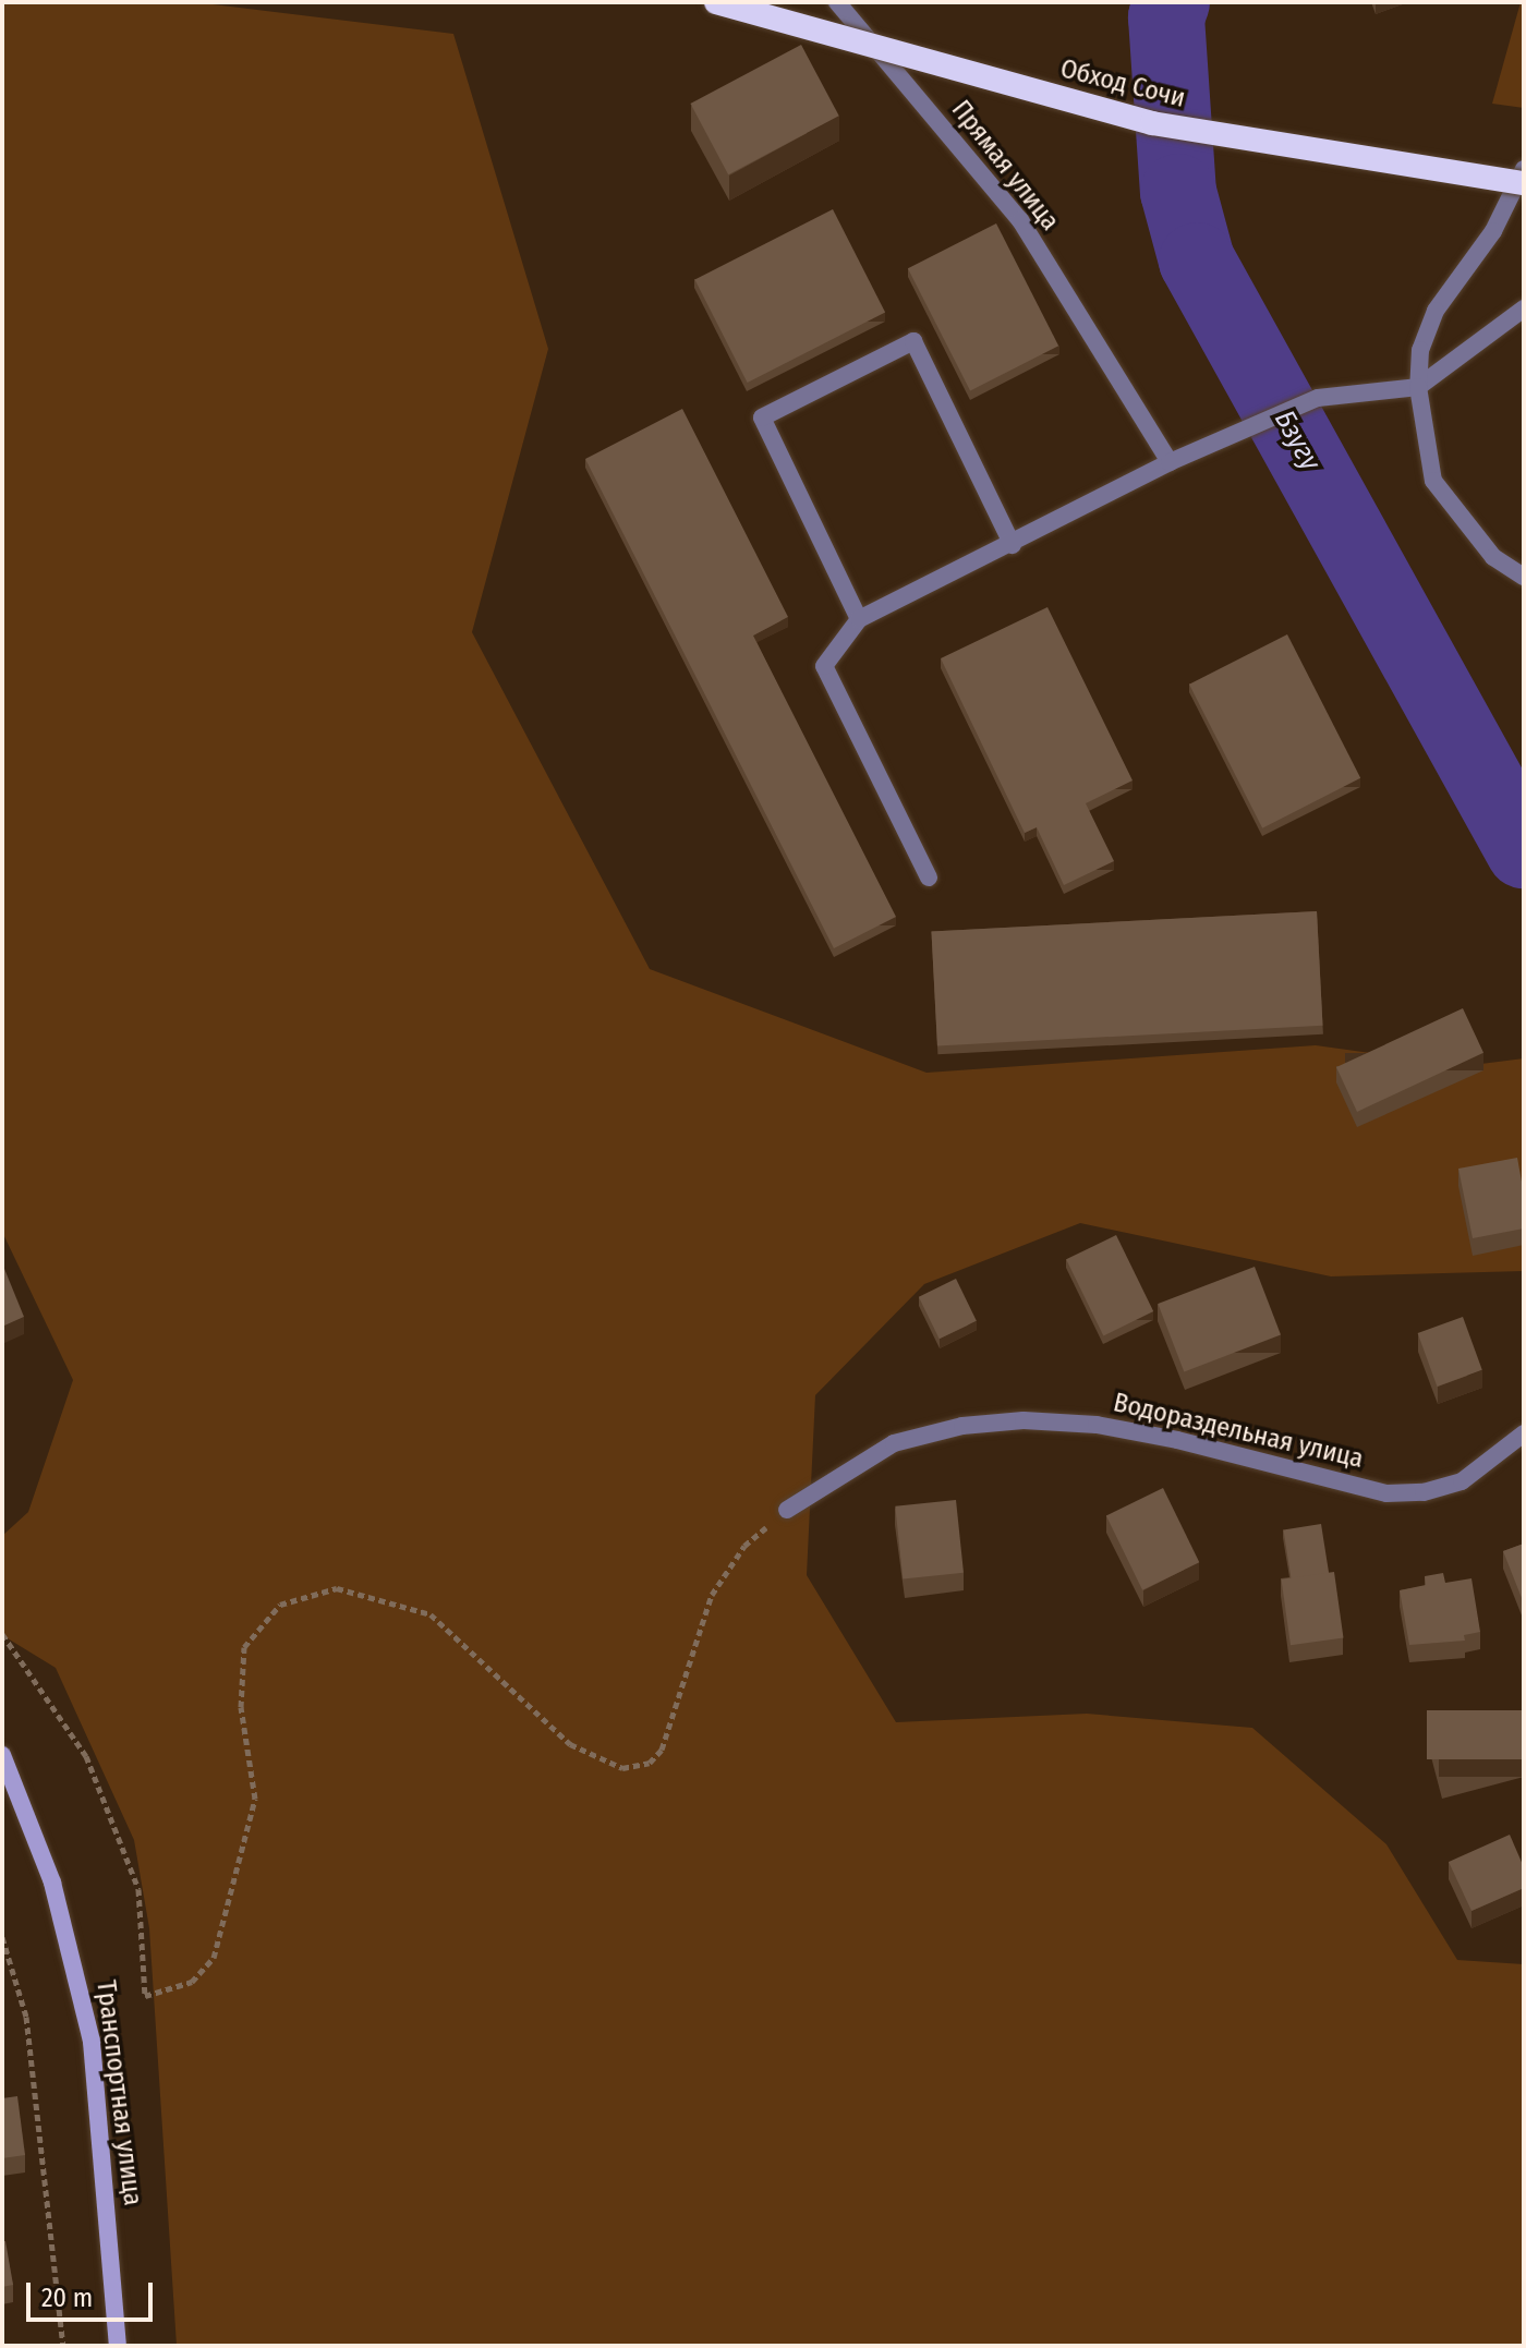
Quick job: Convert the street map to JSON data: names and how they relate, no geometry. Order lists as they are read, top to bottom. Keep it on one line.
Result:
{"streets":{"highway":["Обход Сочи"],"main road":["Транспортная улица"],"street":["Прямая улица","Водораздельная улица"]},"water":["Бзугу"],"scale_bar":"20 m"}
